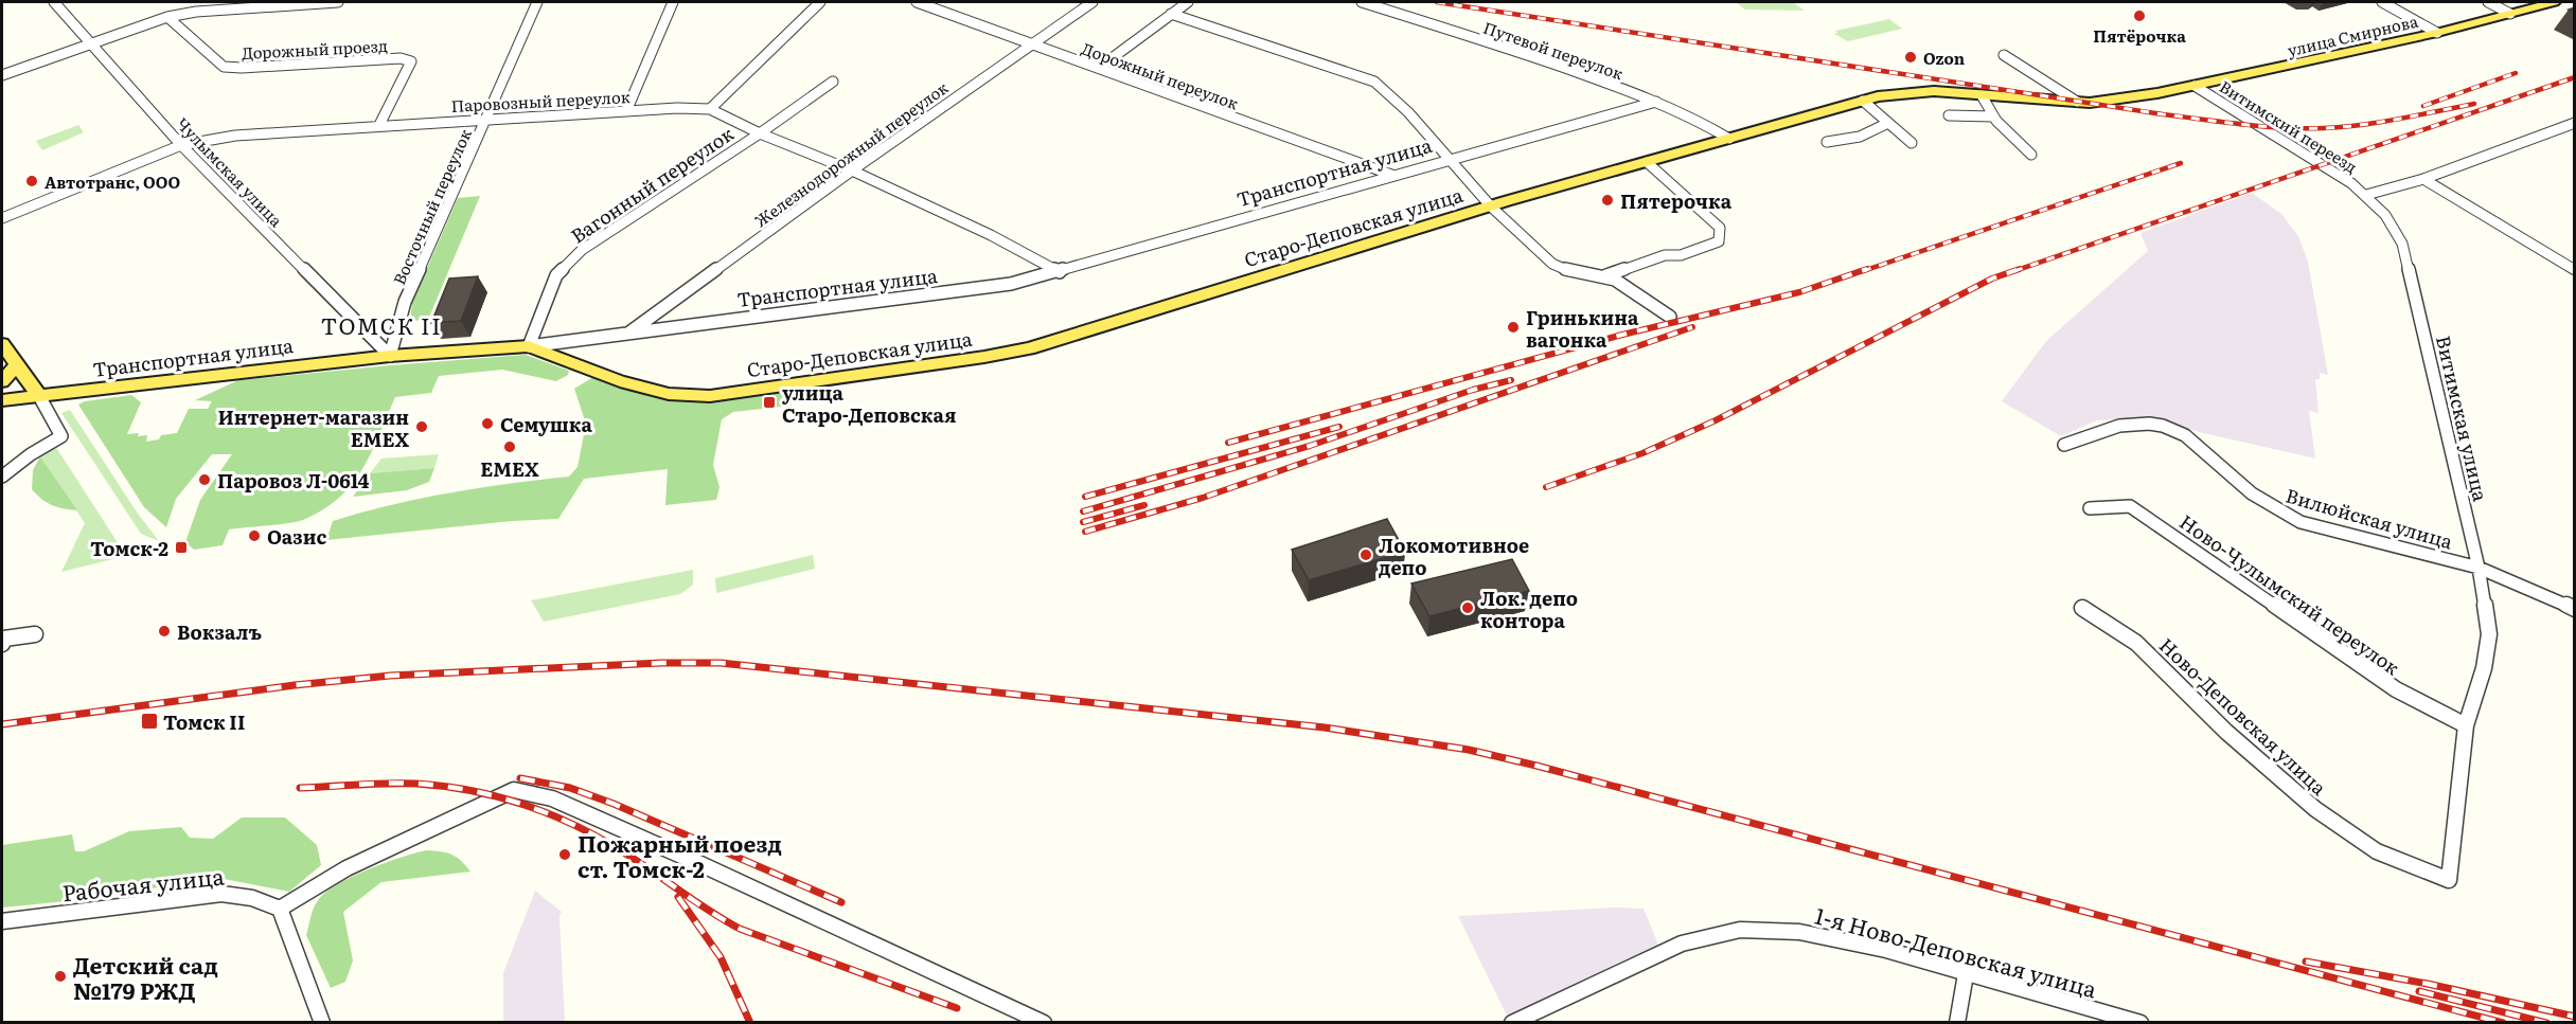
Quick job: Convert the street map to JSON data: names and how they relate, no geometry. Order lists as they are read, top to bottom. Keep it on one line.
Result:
{"streets":{"main road":["улица Смирнова","Транспортная улица","Старо-Деповская улица"],"street":["Дорожный проезд","Путевой переулок","Дорожный переулок","Паровозный переулок","Витимский переезд","Железнодорожный переулок","Чулымская улица","Вагонный переулок","Восточный переулок","Витимская улица","Вилюйская улица","Ново-Чулымский переулок","Ново-Деповская улица","Рабочая улица","1-я Ново-Деповская улица"]},"crossings":[["улица Смирнова","Витимский переезд"],["улица Смирнова","Старо-Деповская улица"],["Дорожный проезд","Паровозный переулок"],["Путевой переулок","Транспортная улица"],["Путевой переулок","Старо-Деповская улица"],["Дорожный переулок","Железнодорожный переулок"],["Дорожный переулок","Транспортная улица"],["Паровозный переулок","Железнодорожный переулок"],["Паровозный переулок","Чулымская улица"],["Паровозный переулок","Транспортная улица"],["Паровозный переулок","Вагонный переулок"],["Паровозный переулок","Восточный переулок"],["Витимский переезд","Старо-Деповская улица"],["Витимский переезд","Витимская улица"],["Железнодорожный переулок","Транспортная улица"],["Чулымская улица","Транспортная улица"],["Чулымская улица","Восточный переулок"],["Транспортная улица","Вагонный переулок"],["Транспортная улица","Восточный переулок"],["Транспортная улица","Старо-Деповская улица"],["Вагонный переулок","Старо-Деповская улица"],["Витимская улица","Вилюйская улица"],["Витимская улица","Ново-Чулымский переулок"],["Витимская улица","Ново-Деповская улица"]],"districts":["ТОМСК II"],"places":{"other":["Пятёрочка","Ozon","Автотранс, ООО","Пятерочка","Гринькина вагонка","Семушка","Интернет-магазин EMEX","EMEX","Паровоз Л-0614","Оазис","Локомотивное депо","Лок. депо контора","Вокзалъ","Пожарный поезд ст. Томск-2","Детский сад №179 РЖД"],"transit":["улица Старо-Деповская","Томск-2","Томск II"]}}
